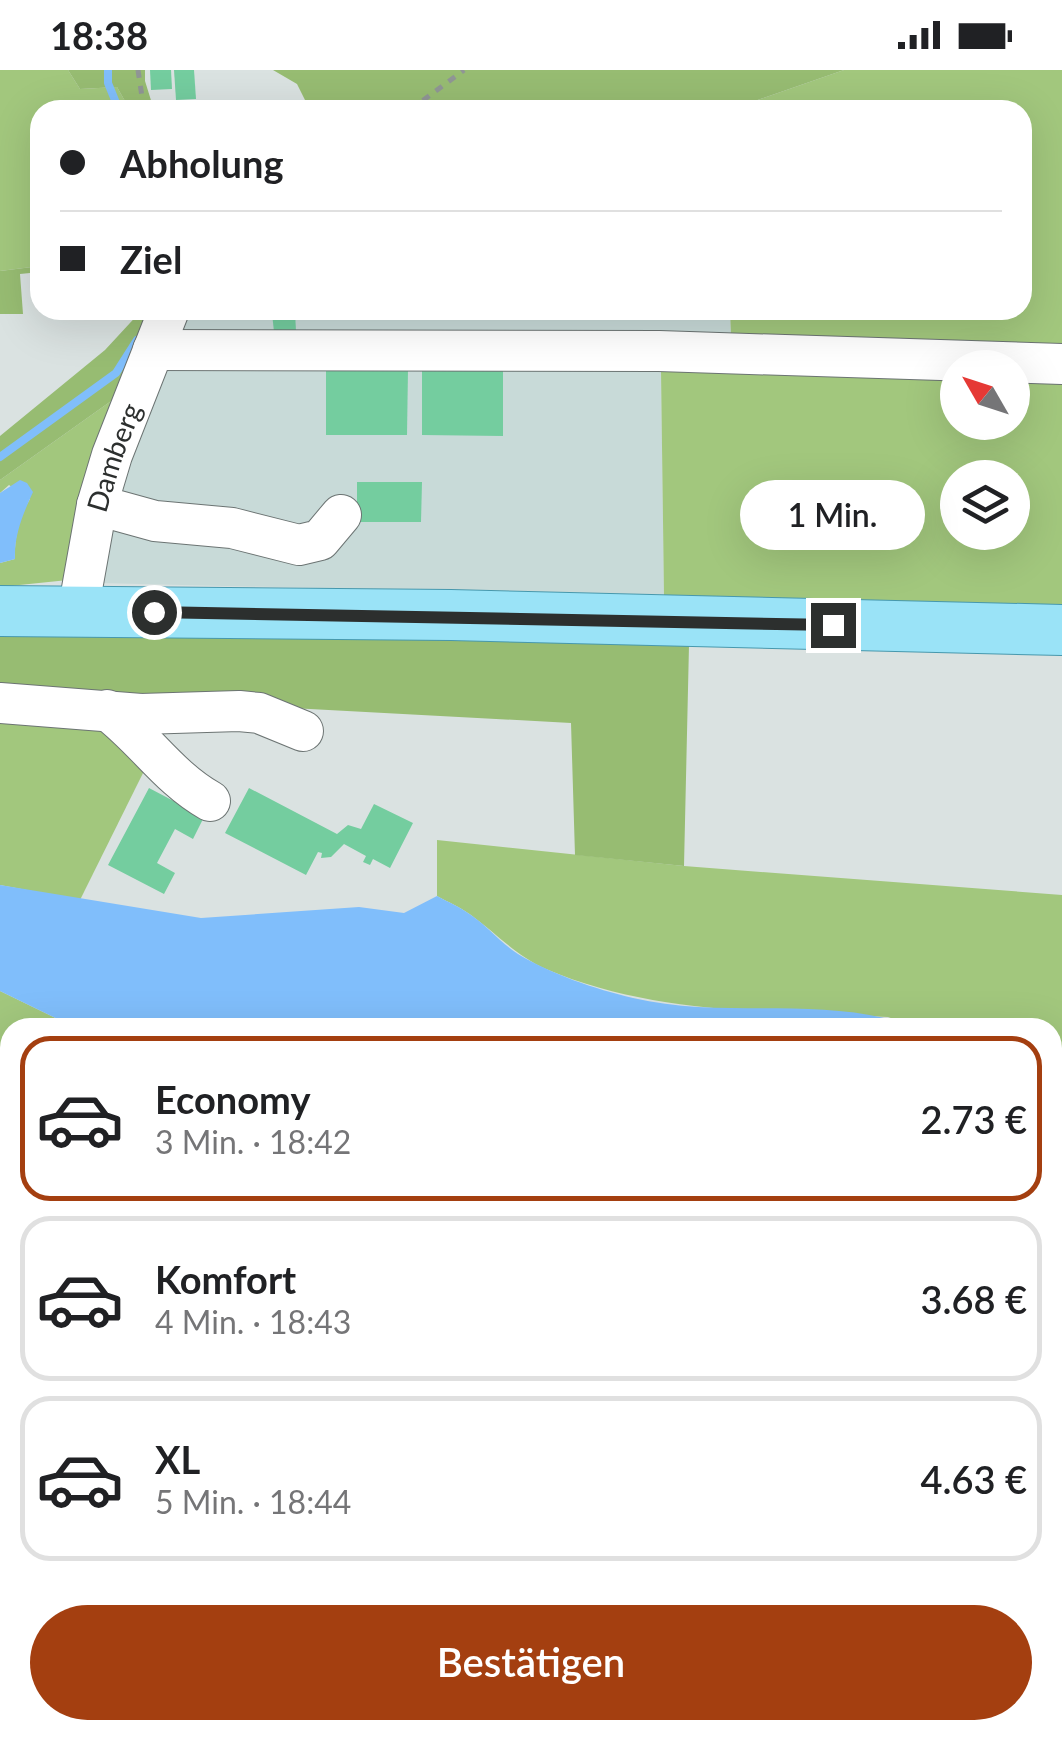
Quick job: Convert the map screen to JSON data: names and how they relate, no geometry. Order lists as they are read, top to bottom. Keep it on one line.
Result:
{"streets":{"street":["Damberg"]},"north":"top left","page":{"status":"18:38","banner":["Abholung","Ziel"],"bubble":"1 Min.","list":[{"name":"Economy","note":"3 Min. · 18:42","value":"2.73 €"},{"name":"Komfort","note":"4 Min. · 18:43","value":"3.68 €"},{"name":"XL","note":"5 Min. · 18:44","value":"4.63 €"}],"buttons":"Bestätigen"}}
